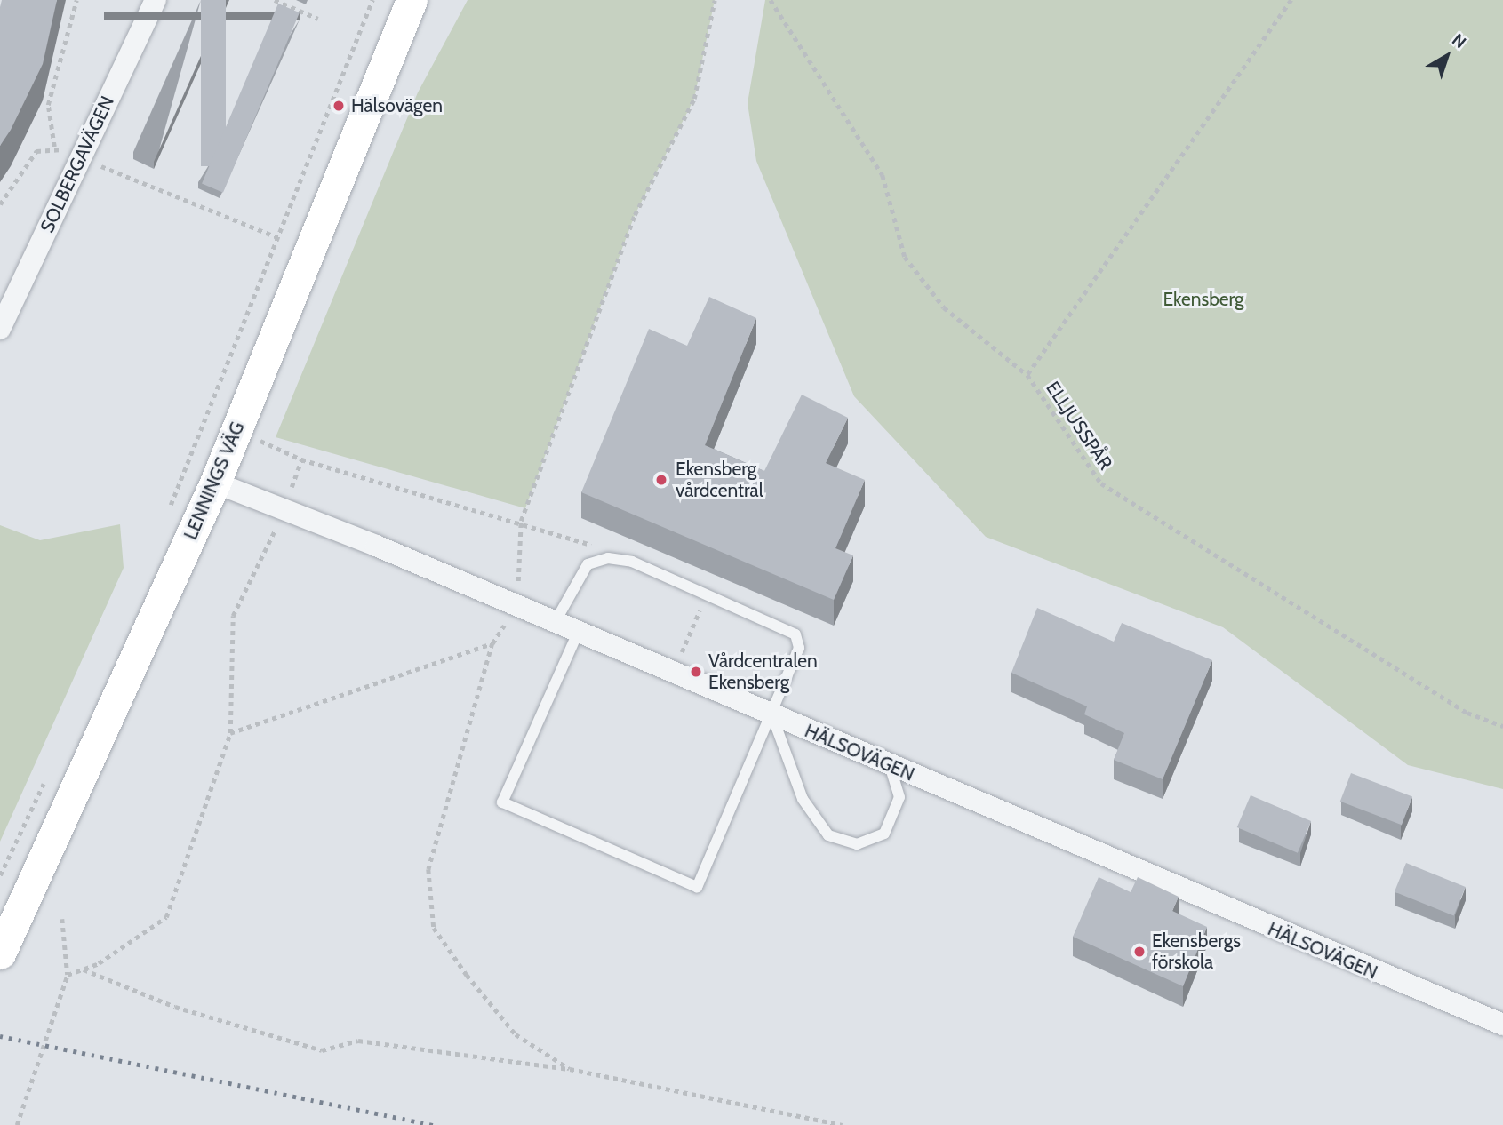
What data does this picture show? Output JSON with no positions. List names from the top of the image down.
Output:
{
  "streets": {
    "main road": ["LENNINGS VÄG"],
    "street": ["SOLBERGAVÄGEN", "HÄLSOVÄGEN"],
    "path": ["ELLJUSSPÅR"]
  },
  "crossings": [
    ["LENNINGS VÄG", "HÄLSOVÄGEN"]
  ],
  "parks": ["Ekensberg"],
  "places": [
    "Hälsovägen",
    "Ekensberg vårdcentral",
    "Vårdcentralen Ekensberg",
    "Ekensbergs förskola"
  ],
  "north": "top right"
}
